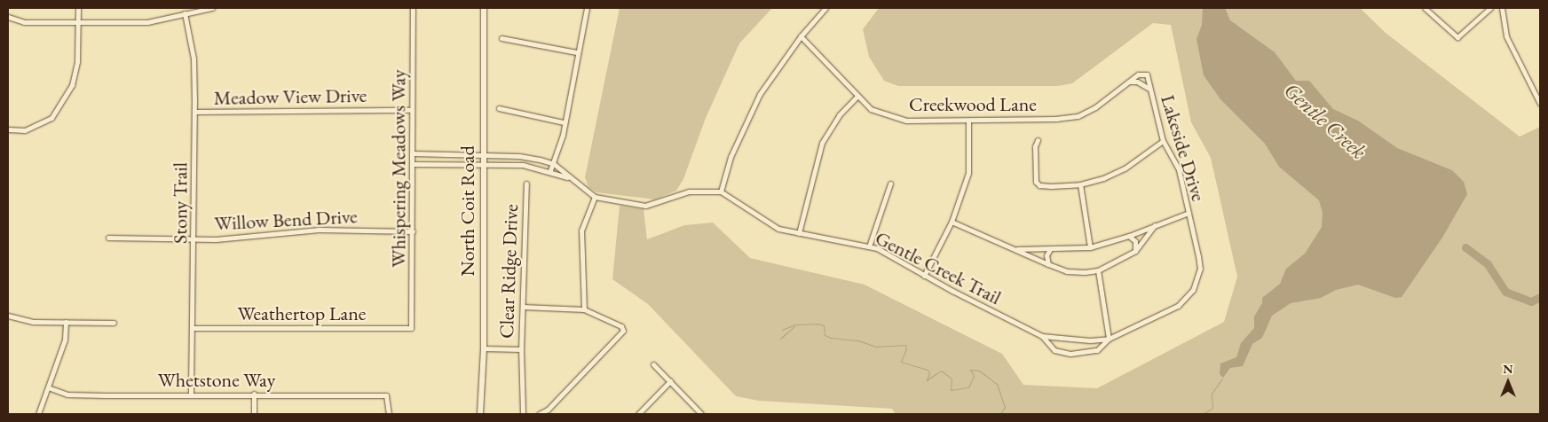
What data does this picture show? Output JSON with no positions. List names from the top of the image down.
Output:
{
  "streets": {
    "street": [
      "Meadow View Drive",
      "Creekwood Lane",
      "Lakeside Drive",
      "Whispering Meadows Way",
      "Stony Trail",
      "North Coit Road",
      "Willow Bend Drive",
      "Gentle Creek Trail",
      "Clear Ridge Drive",
      "Weathertop Lane",
      "Whetstone Way"
    ]
  },
  "crossings": [
    ["Meadow View Drive", "Whispering Meadows Way"],
    ["Meadow View Drive", "Stony Trail"],
    ["Creekwood Lane", "Lakeside Drive"],
    ["Lakeside Drive", "Gentle Creek Trail"],
    ["Whispering Meadows Way", "Willow Bend Drive"],
    ["Whispering Meadows Way", "Weathertop Lane"],
    ["Stony Trail", "Willow Bend Drive"],
    ["Stony Trail", "Weathertop Lane"],
    ["Stony Trail", "Whetstone Way"],
    ["North Coit Road", "Clear Ridge Drive"]
  ],
  "water": ["Gentle Creek"],
  "north": "top"
}
